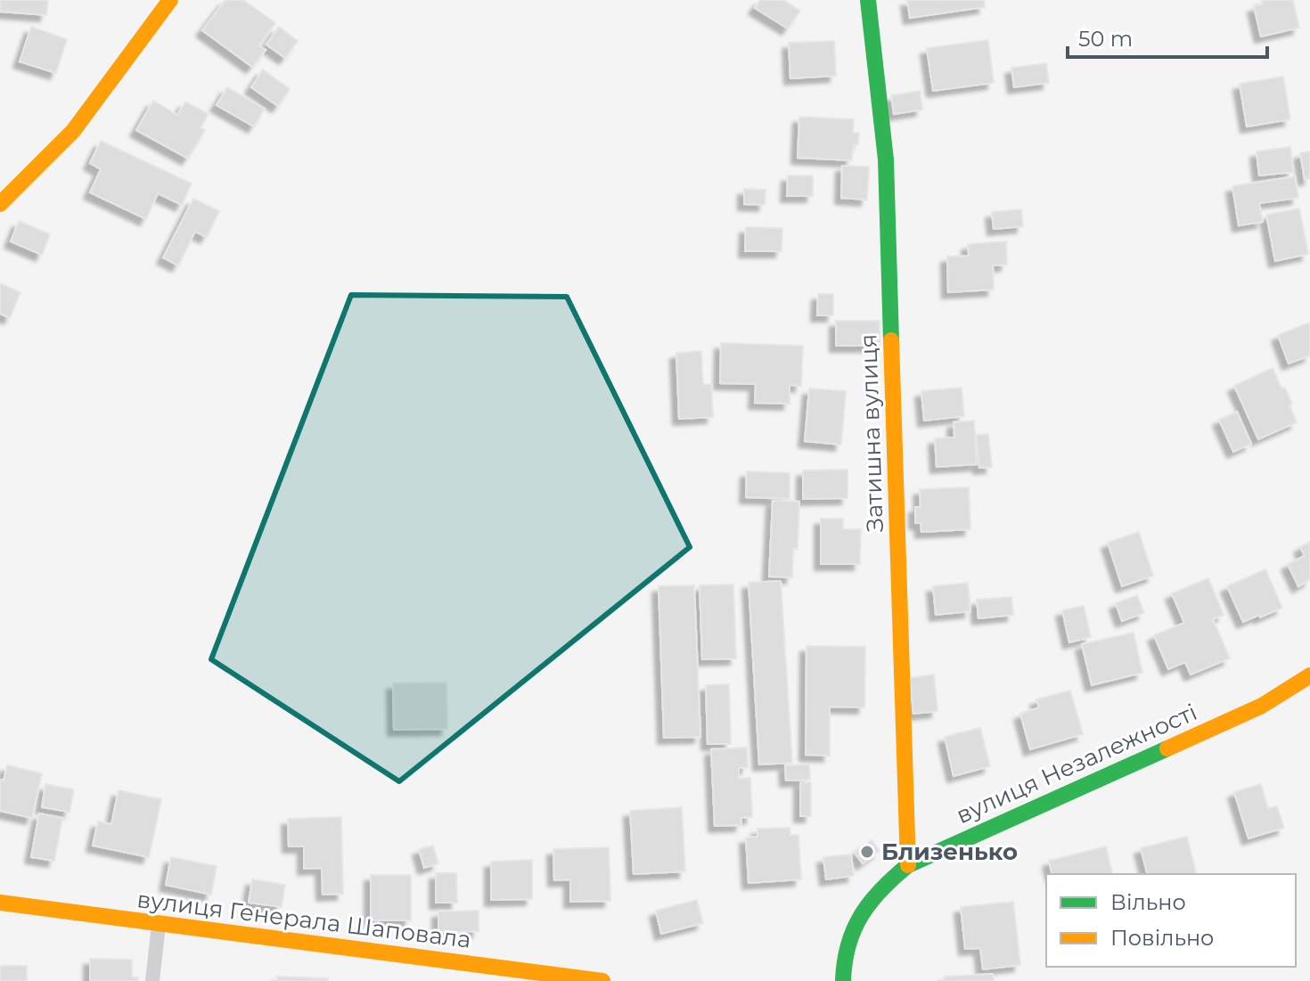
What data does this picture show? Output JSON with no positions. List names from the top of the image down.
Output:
{
  "streets": {
    "street": ["Затишна вулиця", "вулиця Незалежності", "вулиця Генерала Шаповала"]
  },
  "crossings": [
    ["Затишна вулиця", "вулиця Незалежності"]
  ],
  "places": ["Близенько"],
  "legend": ["Вільно", "Повільно"],
  "scale_bar": "50 m"
}
